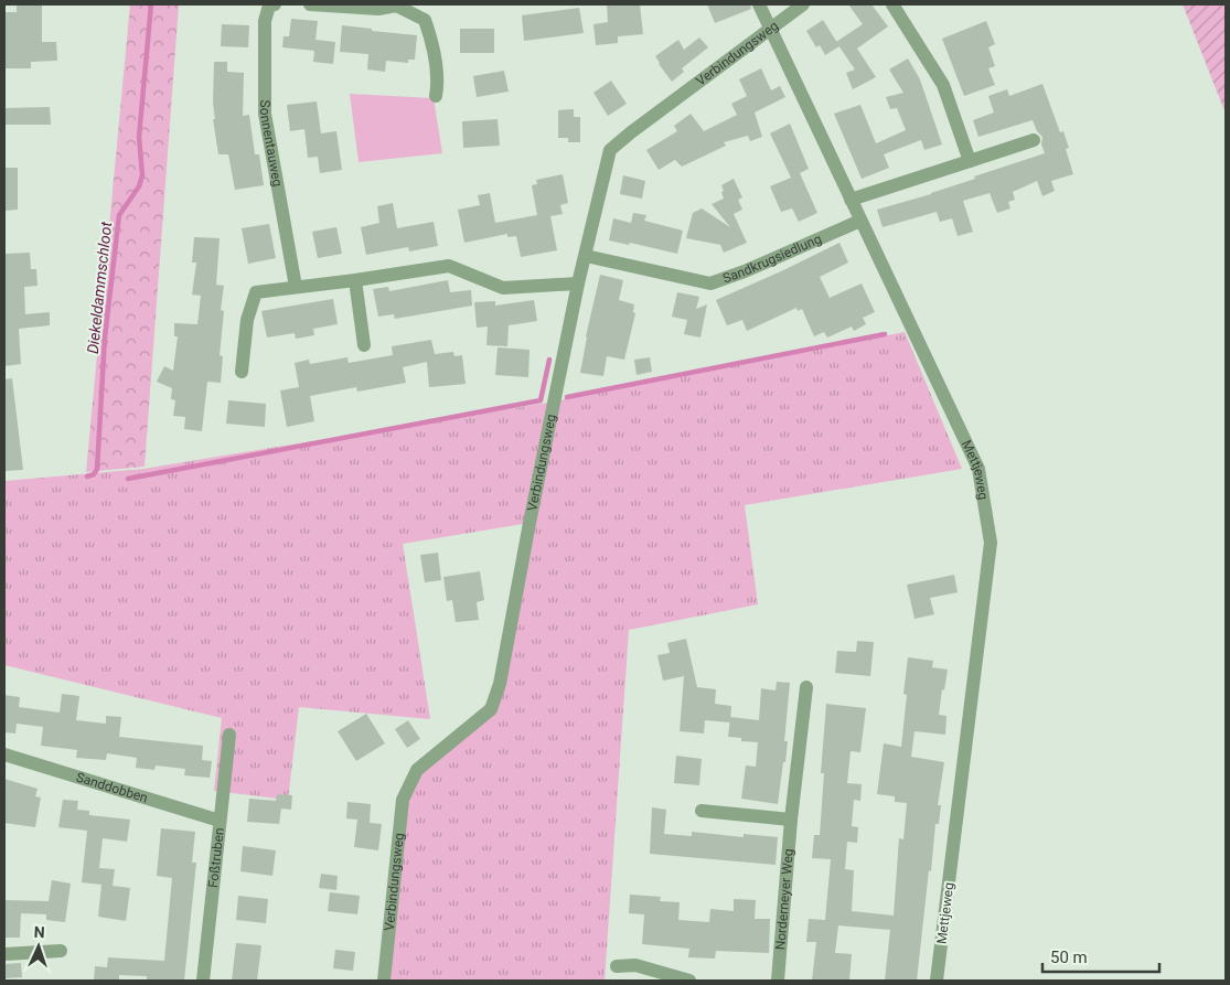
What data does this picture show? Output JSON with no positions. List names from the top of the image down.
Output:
{
  "streets": {
    "street": [
      "Verbindungsweg",
      "Sonnentauweg",
      "Sandkrugsiedlung",
      "Mettjeweg",
      "Sanddobben",
      "Foßtruben",
      "Norderneyer Weg"
    ]
  },
  "crossings": [
    ["Verbindungsweg", "Sandkrugsiedlung"],
    ["Verbindungsweg", "Mettjeweg"],
    ["Sandkrugsiedlung", "Mettjeweg"],
    ["Sanddobben", "Foßtruben"]
  ],
  "water": ["Diekeldammschloot"],
  "scale_bar": "50 m",
  "north": "top"
}
